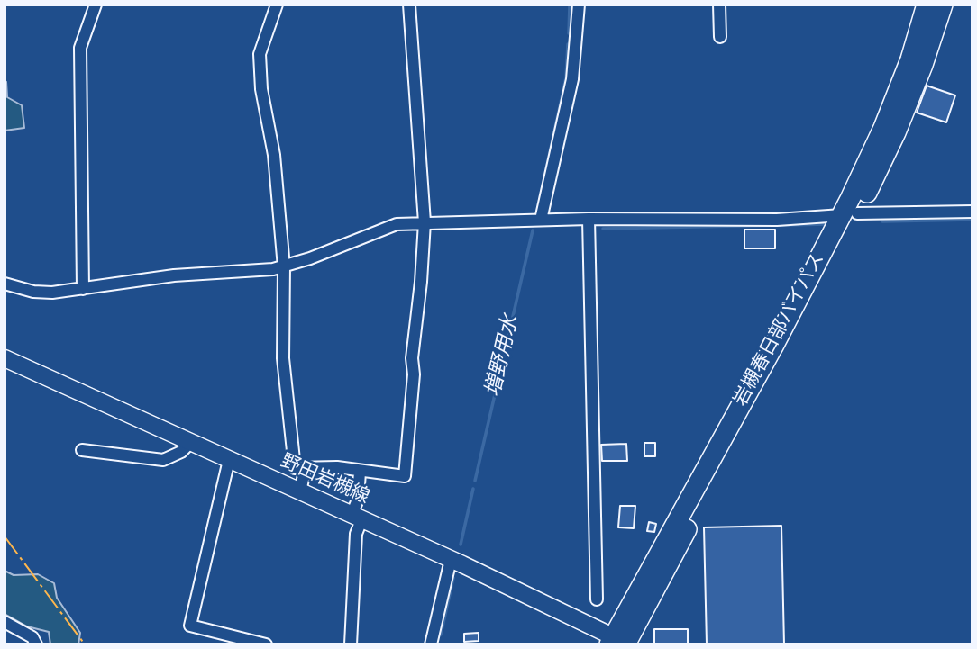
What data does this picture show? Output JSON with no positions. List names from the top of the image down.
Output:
{
  "streets": {
    "highway": ["岩槻春日部バイパス"],
    "main road": ["野田岩槻線"]
  },
  "crossings": [
    ["岩槻春日部バイパス", "野田岩槻線"]
  ],
  "water": ["増野用水"]
}
